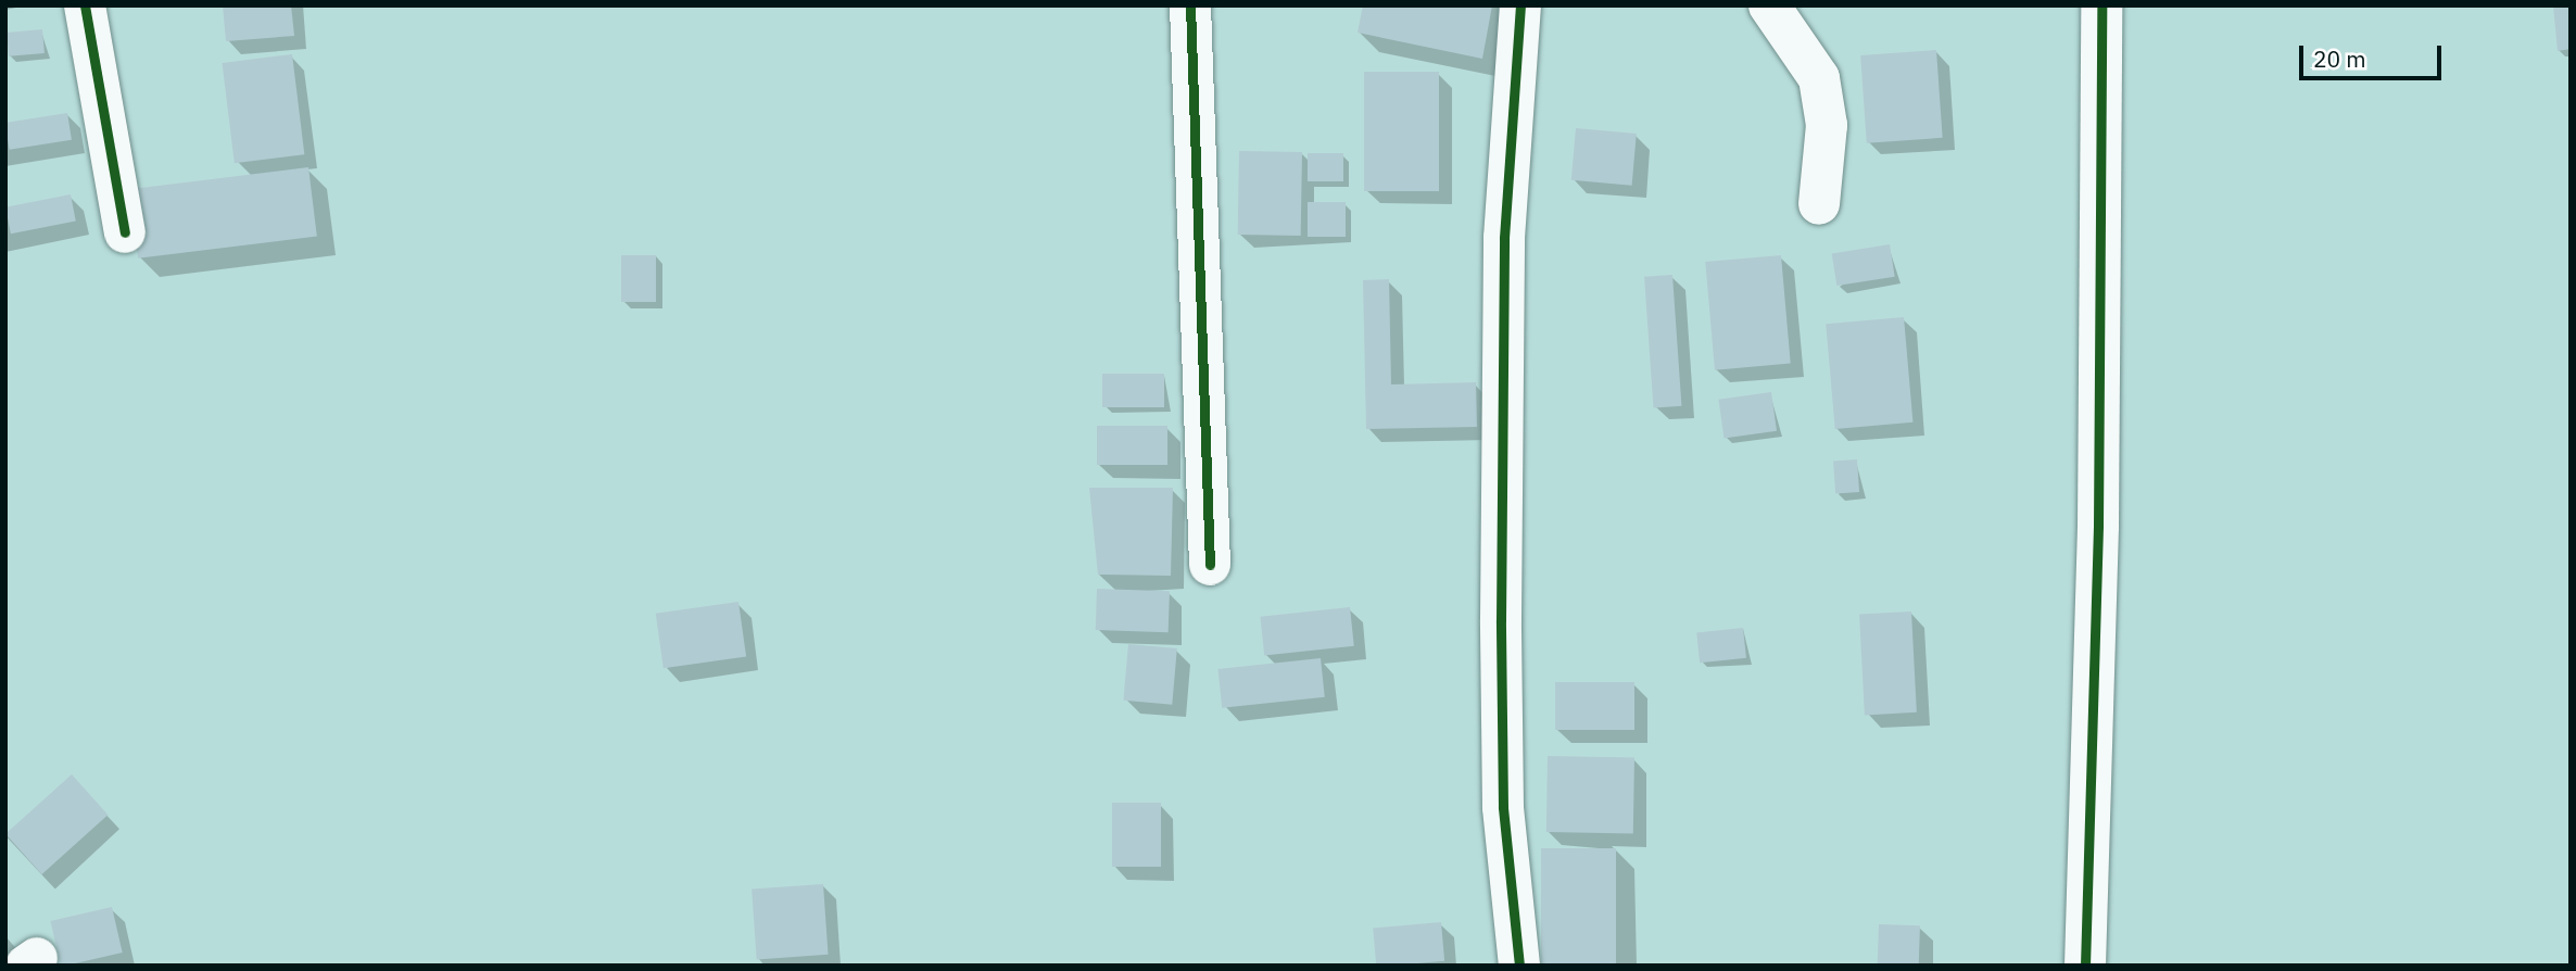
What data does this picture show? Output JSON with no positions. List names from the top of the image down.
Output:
{
  "scale_bar": "20 m"
}
